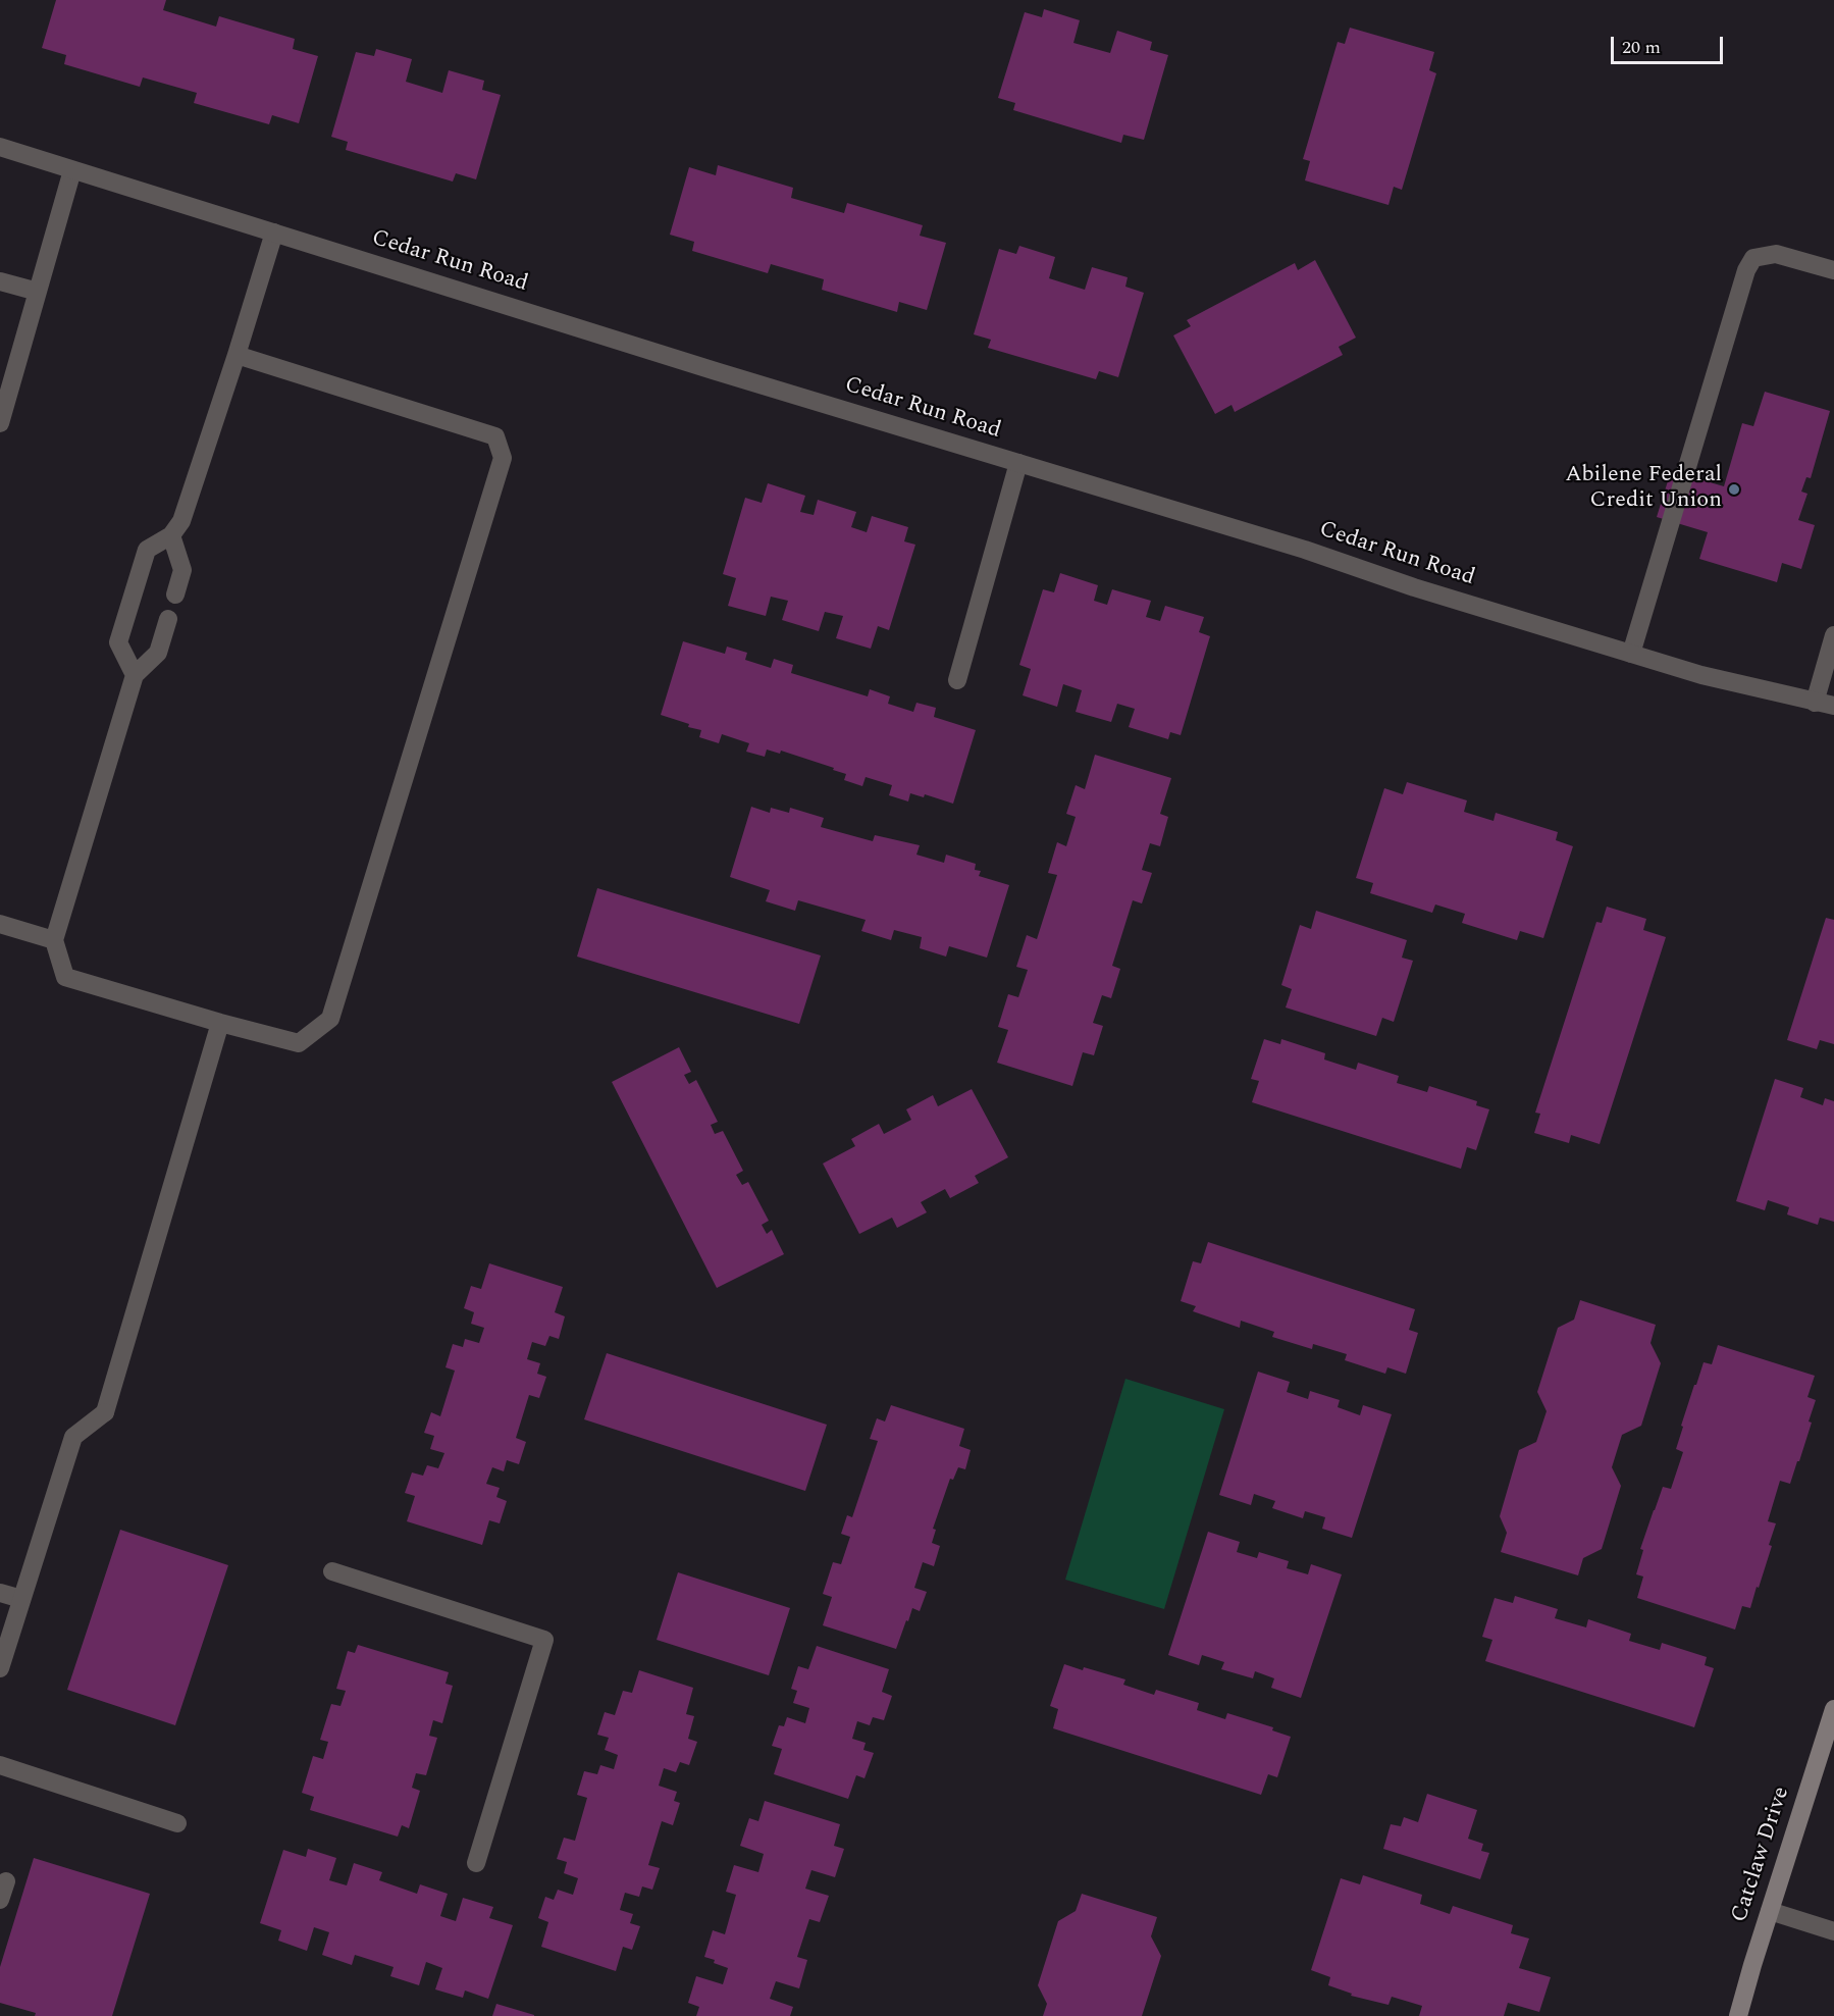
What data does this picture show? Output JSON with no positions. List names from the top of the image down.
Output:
{
  "streets": {
    "street": ["Cedar Run Road", "Catclaw Drive"]
  },
  "places": ["Abilene Federal Credit Union"],
  "scale_bar": "20 m"
}
